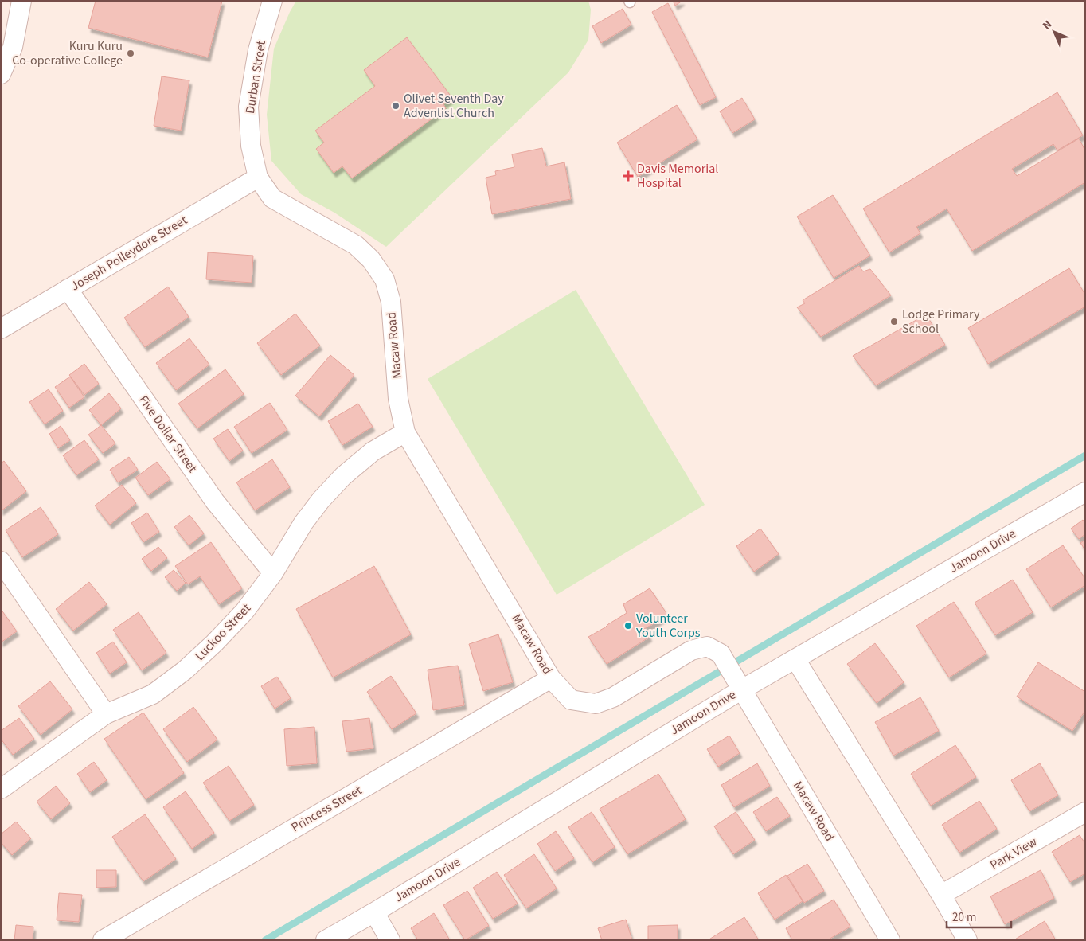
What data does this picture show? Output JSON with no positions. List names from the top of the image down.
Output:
{
  "streets": {
    "street": [
      "Durban Street",
      "Joseph Polleydore Street",
      "Macaw Road",
      "Five Dollar Street",
      "Jamoon Drive",
      "Luckoo Street",
      "Princess Street",
      "Park View"
    ]
  },
  "crossings": [
    ["Durban Street", "Joseph Polleydore Street"],
    ["Durban Street", "Macaw Road"],
    ["Joseph Polleydore Street", "Macaw Road"],
    ["Joseph Polleydore Street", "Five Dollar Street"],
    ["Macaw Road", "Jamoon Drive"],
    ["Macaw Road", "Luckoo Street"],
    ["Macaw Road", "Princess Street"],
    ["Five Dollar Street", "Luckoo Street"]
  ],
  "places": {
    "other": [
      "Kuru Kuru Co-operative College",
      "Olivet Seventh Day Adventist Church",
      "Lodge Primary School",
      "Volunteer Youth Corps"
    ],
    "health": ["Davis Memorial Hospital"]
  },
  "scale_bar": "20 m",
  "north": "top left"
}
